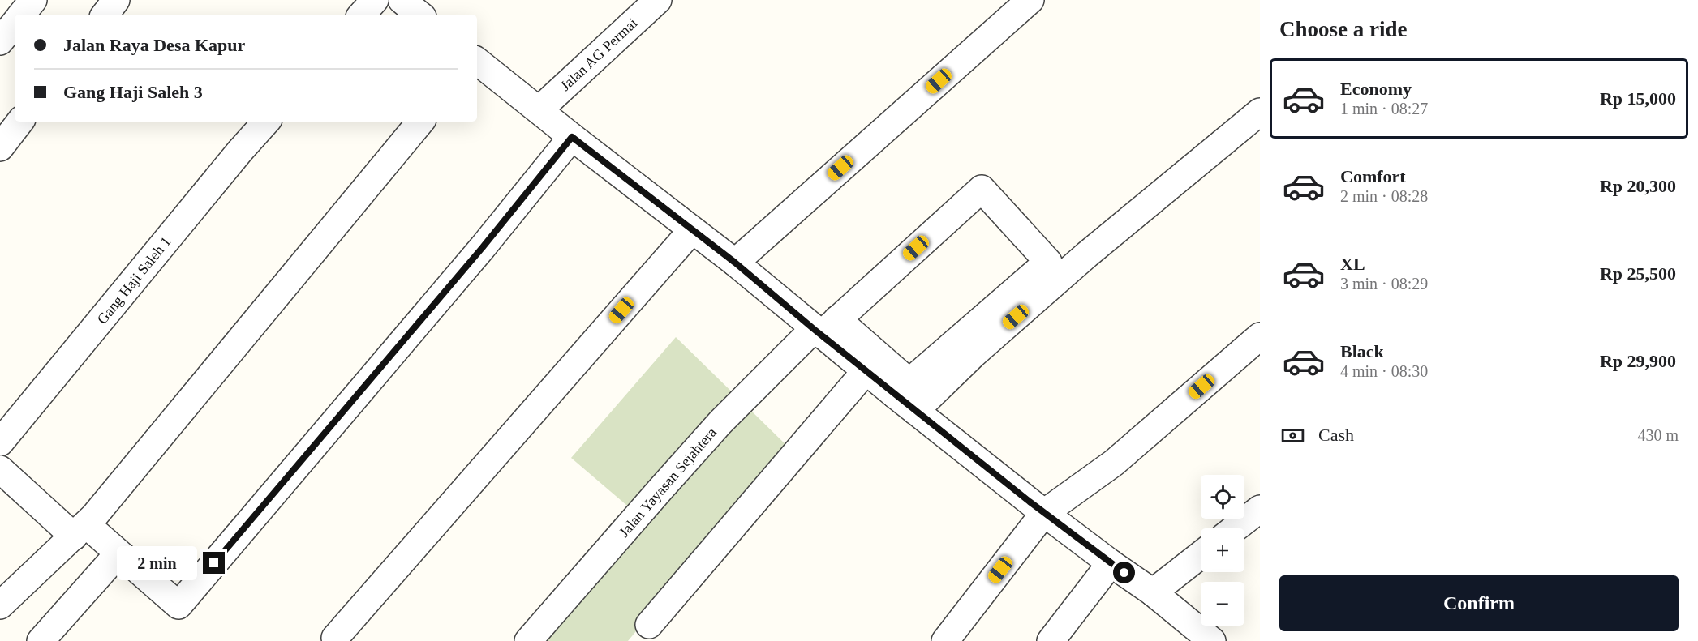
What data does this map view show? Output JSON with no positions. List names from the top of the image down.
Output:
{
  "streets": {
    "street": ["Jalan AG Permai", "Gang Haji Saleh 1", "Jalan Yayasan Sejahtera"]
  },
  "page": {
    "heading": "Choose a ride",
    "banner": ["Jalan Raya Desa Kapur", "Gang Haji Saleh 3"],
    "list": [
      {
        "name": "Economy",
        "note": "1 min · 08:27",
        "value": "Rp 15,000"
      },
      {
        "name": "Comfort",
        "note": "2 min · 08:28",
        "value": "Rp 20,300"
      },
      {
        "name": "XL",
        "note": "3 min · 08:29",
        "value": "Rp 25,500"
      },
      {
        "name": "Black",
        "note": "4 min · 08:30",
        "value": "Rp 29,900"
      }
    ],
    "pay": ["Cash", "430 m"],
    "map_buttons": ["+", "−"],
    "bubble": "2 min",
    "buttons": "Confirm"
  }
}
